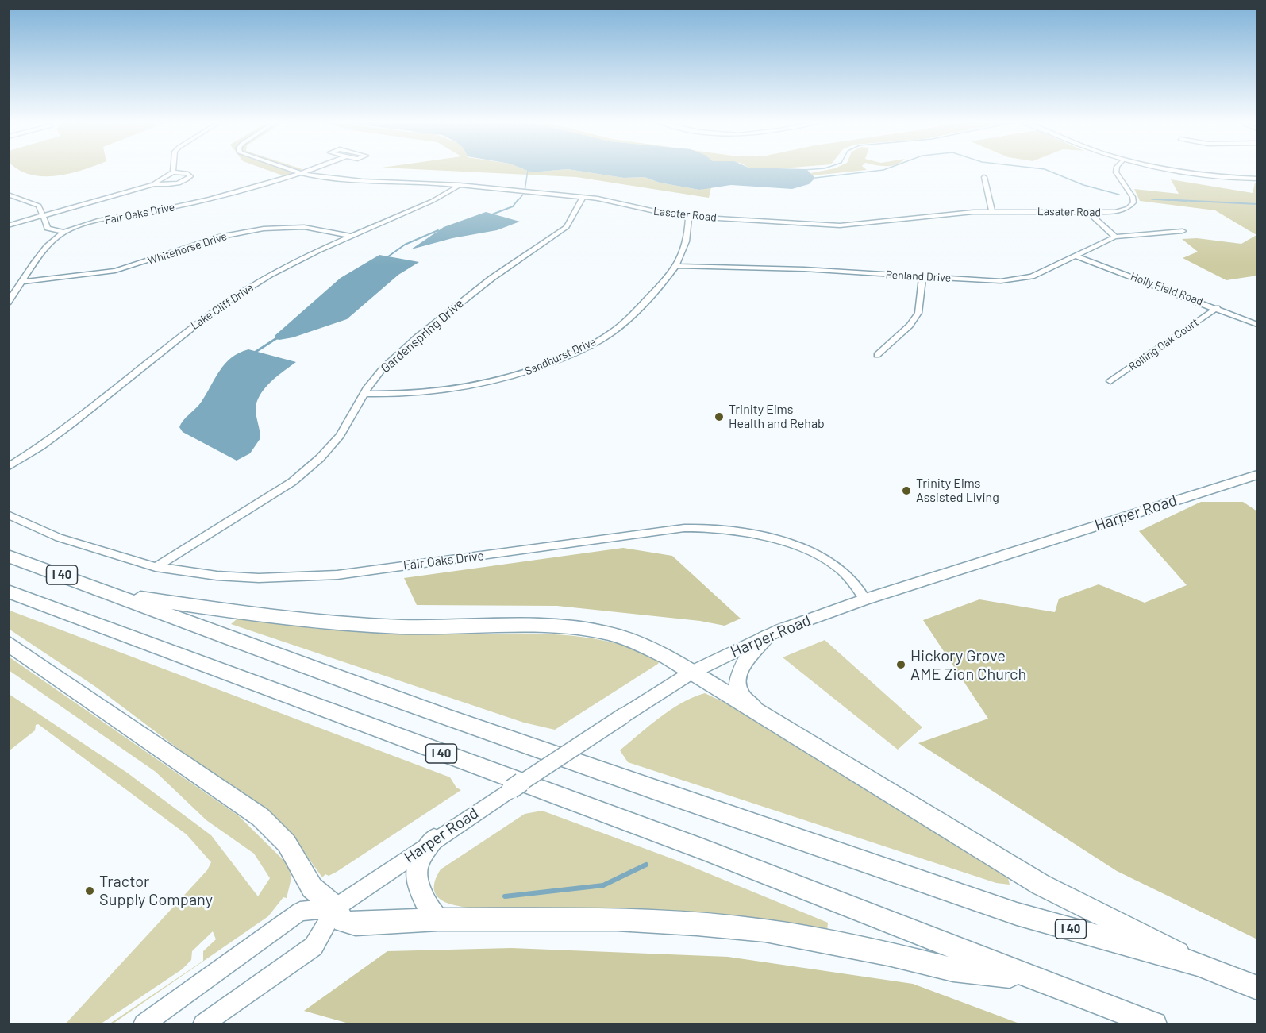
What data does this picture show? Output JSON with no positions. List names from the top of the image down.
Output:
{
  "streets": {
    "highway": ["I 40"],
    "main road": ["Harper Road"],
    "street": [
      "Lasater Road",
      "Fair Oaks Drive",
      "Whitehorse Drive",
      "Penland Drive",
      "Holly Field Road",
      "Lake Cliff Drive",
      "Gardenspring Drive",
      "Rolling Oak Court",
      "Sandhurst Drive"
    ]
  },
  "crossings": [
    ["Lasater Road", "Fair Oaks Drive"],
    ["Lasater Road", "Lake Cliff Drive"],
    ["Lasater Road", "Gardenspring Drive"],
    ["Lasater Road", "Sandhurst Drive"],
    ["Fair Oaks Drive", "Whitehorse Drive"],
    ["Fair Oaks Drive", "Gardenspring Drive"],
    ["Fair Oaks Drive", "Harper Road"],
    ["Whitehorse Drive", "Lake Cliff Drive"],
    ["Penland Drive", "Holly Field Road"],
    ["Penland Drive", "Sandhurst Drive"],
    ["Holly Field Road", "Rolling Oak Court"],
    ["Gardenspring Drive", "Sandhurst Drive"]
  ],
  "places": [
    "Trinity Elms Health and Rehab",
    "Trinity Elms Assisted Living",
    "Hickory Grove AME Zion Church",
    "Tractor Supply Company"
  ]
}
